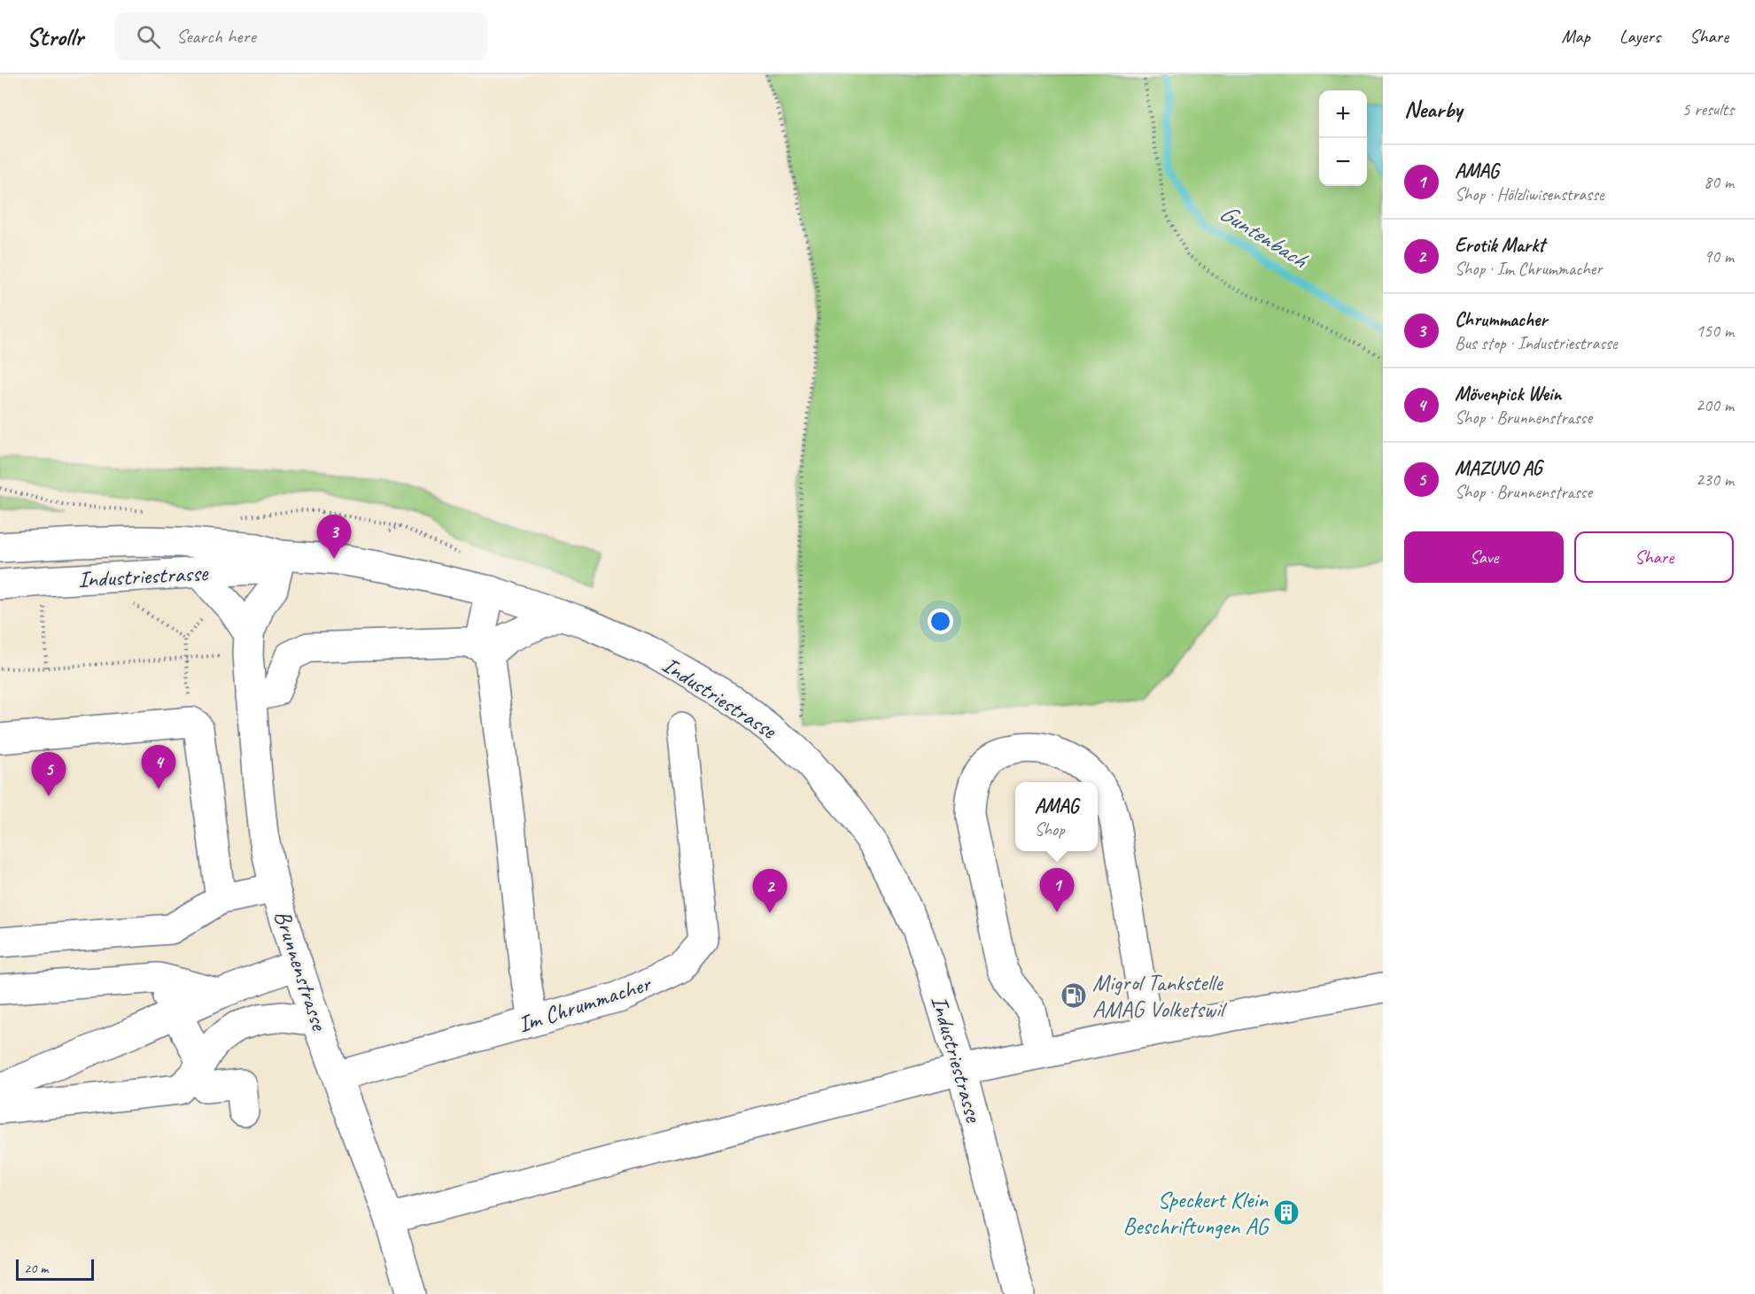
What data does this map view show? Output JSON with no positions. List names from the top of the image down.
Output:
{
  "streets": {
    "street": ["Industriestrasse", "Brunnenstrasse", "Im Chrummacher"]
  },
  "crossings": [
    ["Industriestrasse", "Brunnenstrasse"],
    ["Brunnenstrasse", "Im Chrummacher"]
  ],
  "water": ["Guntenbach"],
  "places": {
    "fuel station": ["Migrol Tankstelle AMAG Volketswil"],
    "building": ["Speckert Klein Beschriftungen AG"]
  },
  "scale_bar": "20 m",
  "page": {
    "header": "Strollr",
    "search": "Search here",
    "nav": ["Map", "Layers", "Share"],
    "heading": ["Nearby", "5 results"],
    "map_buttons": ["+", "−"],
    "list": [
      {
        "mark": "1",
        "name": "AMAG",
        "note": "Shop · Hölzliwisenstrasse",
        "value": "80 m"
      },
      {
        "mark": "2",
        "name": "Erotik Markt",
        "note": "Shop · Im Chrummacher",
        "value": "90 m"
      },
      {
        "mark": "3",
        "name": "Chrummacher",
        "note": "Bus stop · Industriestrasse",
        "value": "150 m"
      },
      {
        "mark": "4",
        "name": "Mövenpick Wein",
        "note": "Shop · Brunnenstrasse",
        "value": "200 m"
      },
      {
        "mark": "5",
        "name": "MAZUVO AG",
        "note": "Shop · Brunnenstrasse",
        "value": "230 m"
      }
    ],
    "pins": [
      "3",
      "4",
      "5",
      "1",
      "2"
    ],
    "buttons": ["Save", "Share"],
    "popup": ["AMAG", "Shop"],
    "scale": "20 m"
  }
}
